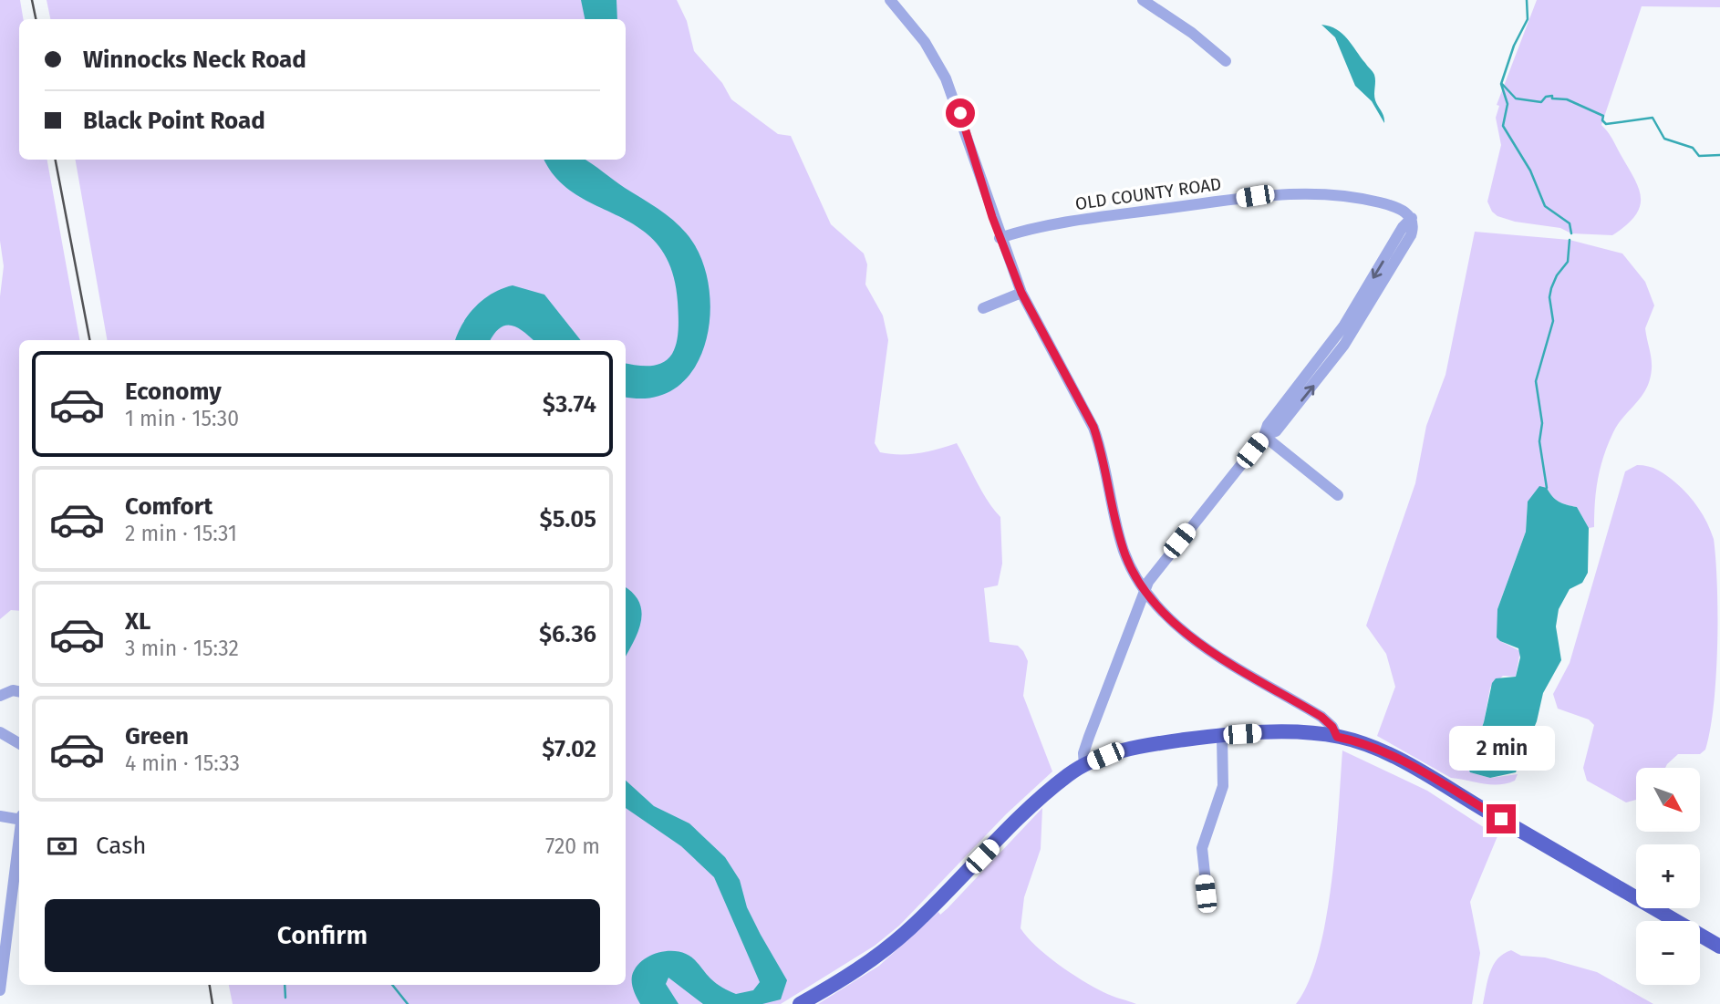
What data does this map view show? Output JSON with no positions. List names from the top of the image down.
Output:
{
  "streets": {
    "street": ["OLD COUNTY ROAD"]
  },
  "north": "bottom right",
  "page": {
    "banner": ["Winnocks Neck Road", "Black Point Road"],
    "list": [
      {
        "name": "Economy",
        "note": "1 min · 15:30",
        "value": "$3.74"
      },
      {
        "name": "Comfort",
        "note": "2 min · 15:31",
        "value": "$5.05"
      },
      {
        "name": "XL",
        "note": "3 min · 15:32",
        "value": "$6.36"
      },
      {
        "name": "Green",
        "note": "4 min · 15:33",
        "value": "$7.02"
      }
    ],
    "bubble": "2 min",
    "map_buttons": ["+", "−"],
    "pay": ["Cash", "720 m"],
    "buttons": "Confirm"
  }
}
